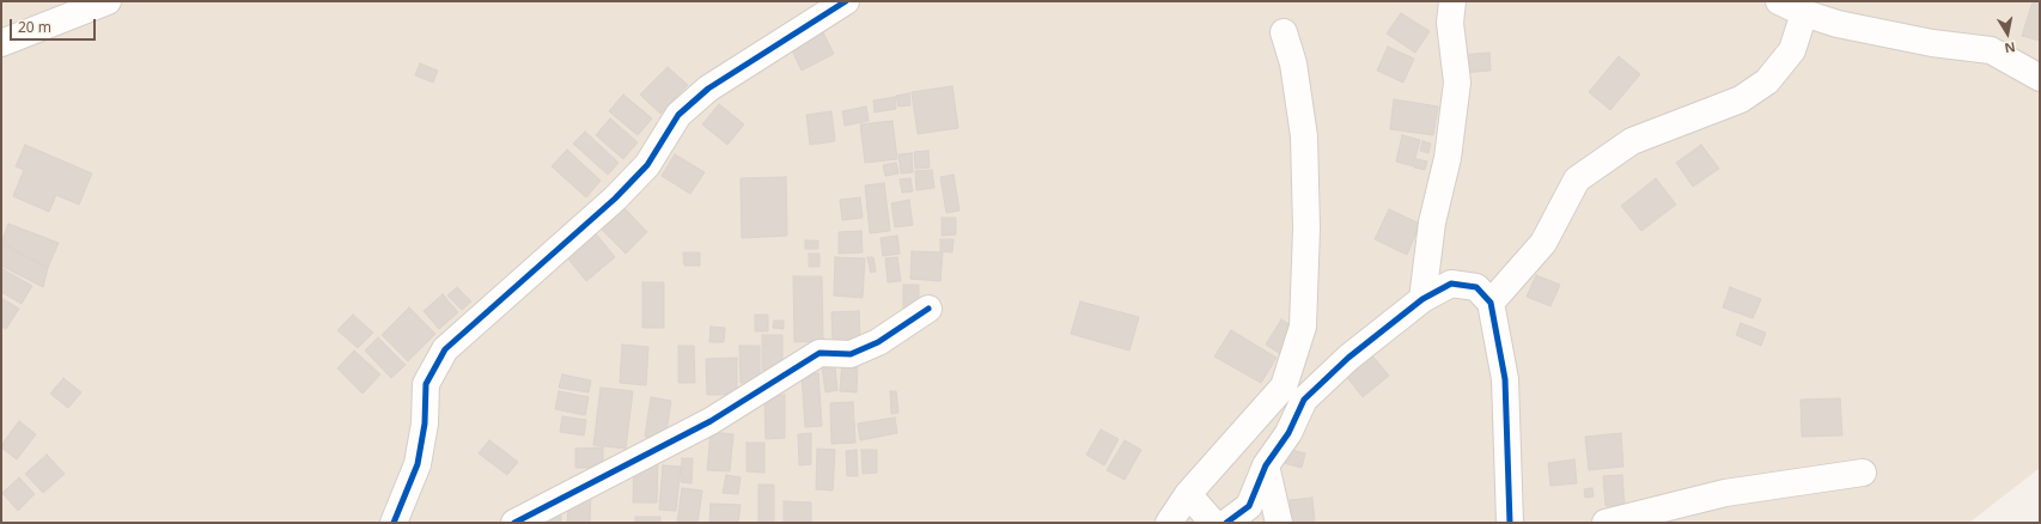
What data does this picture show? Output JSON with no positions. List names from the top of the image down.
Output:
{
  "scale_bar": "20 m",
  "north": "bottom"
}
